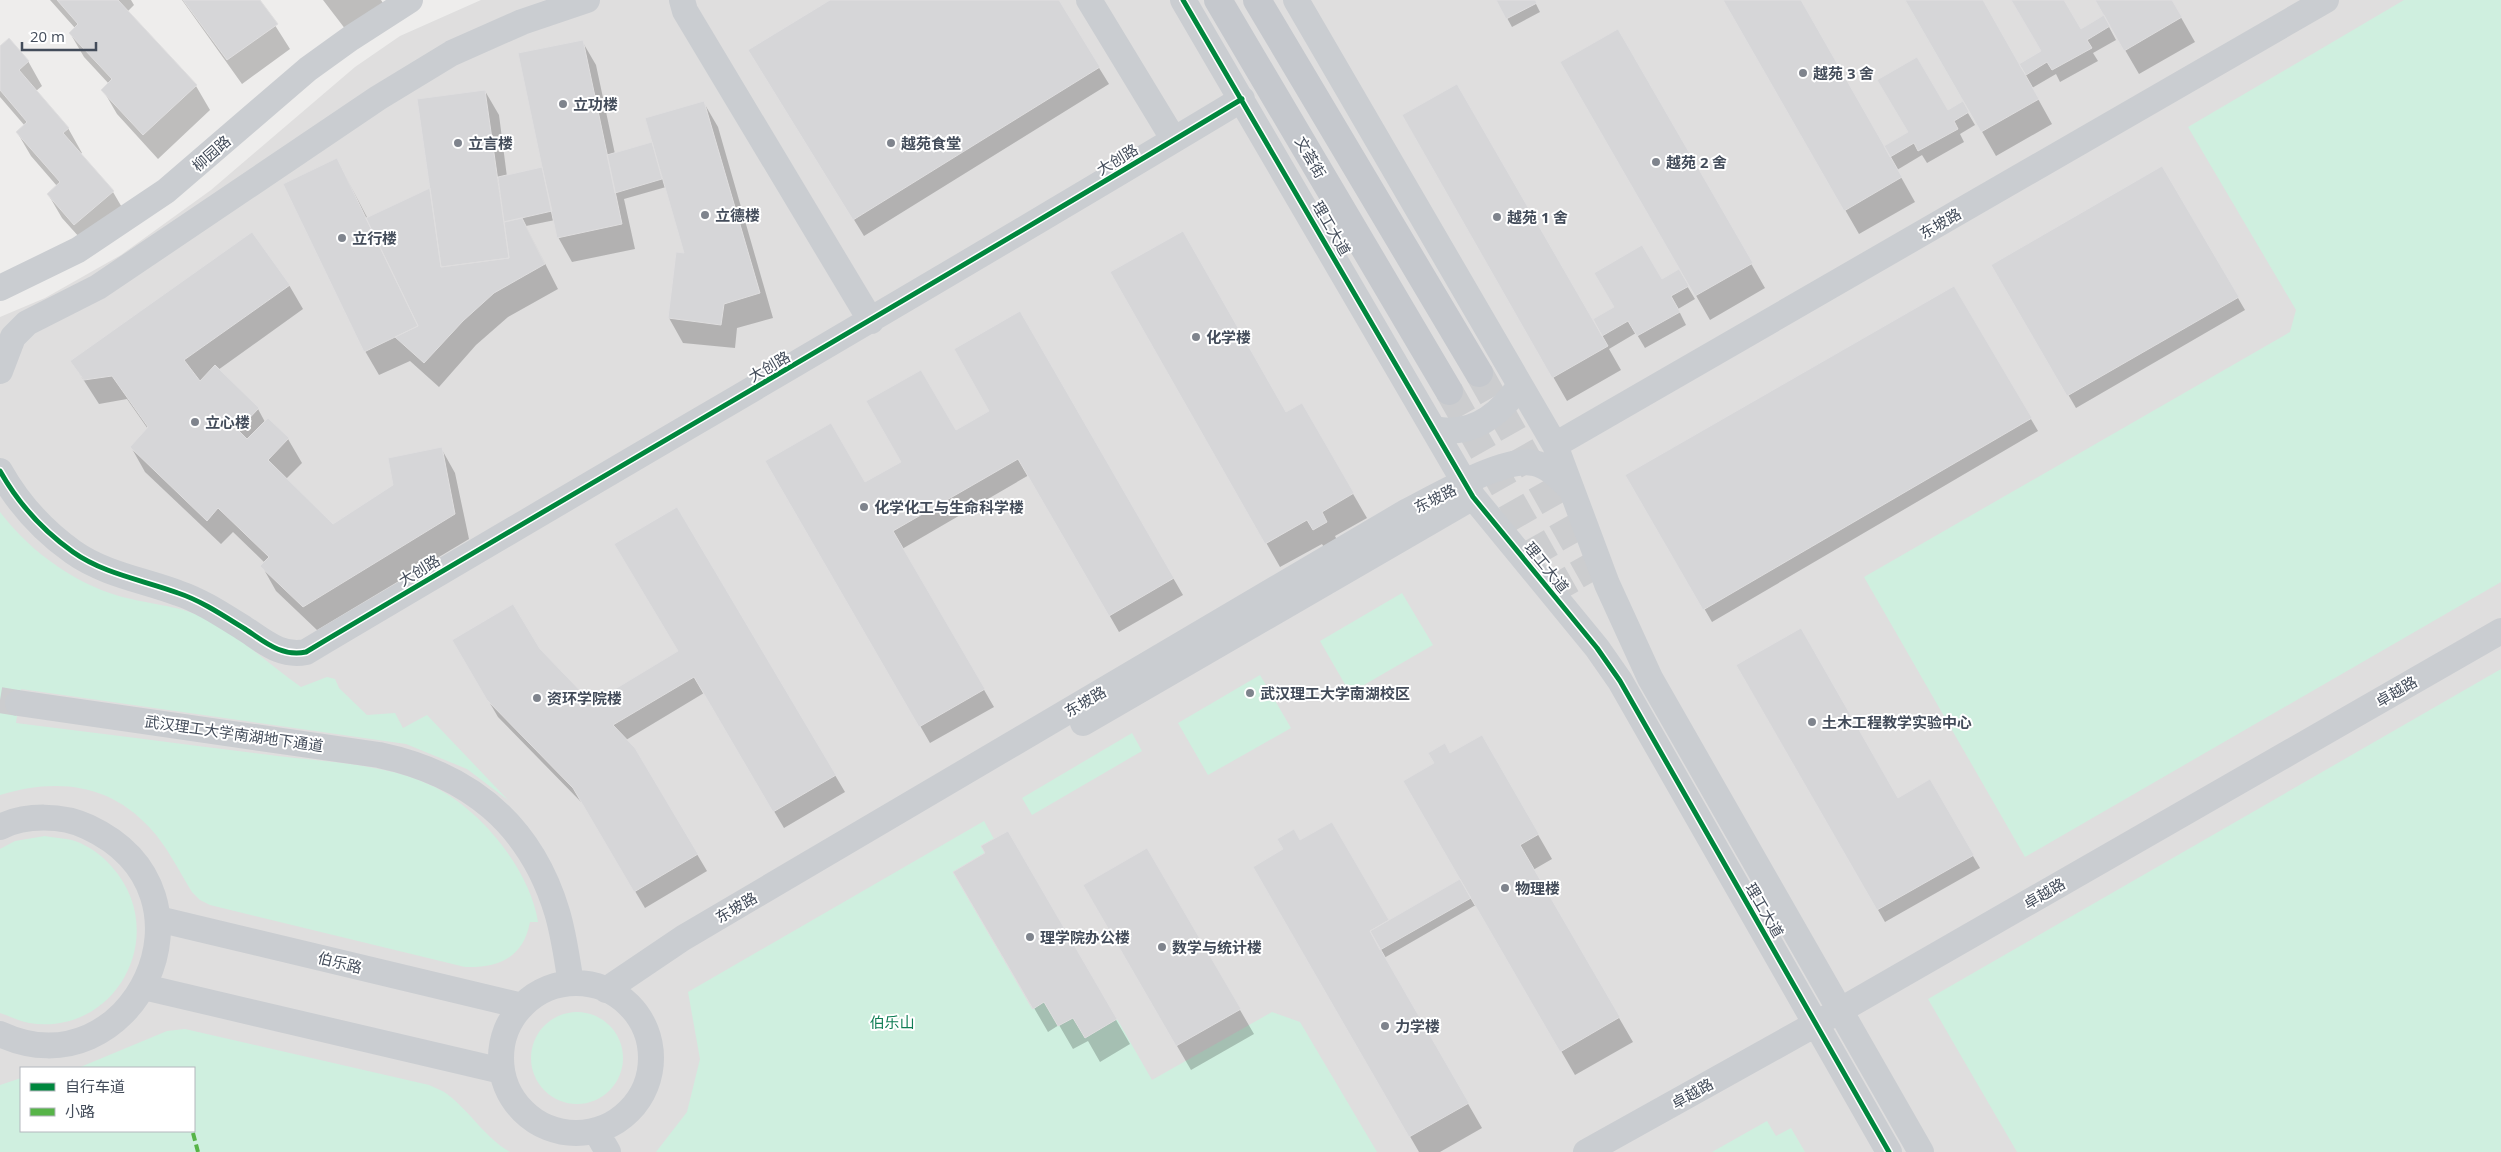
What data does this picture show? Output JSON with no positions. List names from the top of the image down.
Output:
{
  "streets": {
    "main road": ["文荟街"],
    "street": [
      "柳园路",
      "大创路",
      "东坡路",
      "理工大道",
      "卓越路",
      "武汉理工大学南湖地下通道",
      "伯乐路"
    ]
  },
  "crossings": [
    ["大创路", "理工大道"],
    ["东坡路", "理工大道"],
    ["东坡路", "武汉理工大学南湖地下通道"],
    ["东坡路", "伯乐路"],
    ["理工大道", "卓越路"],
    ["武汉理工大学南湖地下通道", "伯乐路"]
  ],
  "parks": ["伯乐山"],
  "places": [
    "越苑 3 舍",
    "立功楼",
    "立言楼",
    "越苑食堂",
    "越苑 2 舍",
    "立德楼",
    "越苑 1 舍",
    "立行楼",
    "化学楼",
    "立心楼",
    "化学化工与生命科学楼",
    "武汉理工大学南湖校区",
    "资环学院楼",
    "土木工程教学实验中心",
    "物理楼",
    "理学院办公楼",
    "数学与统计楼",
    "力学楼"
  ],
  "legend": ["自行车道", "小路"],
  "scale_bar": "20 m"
}
